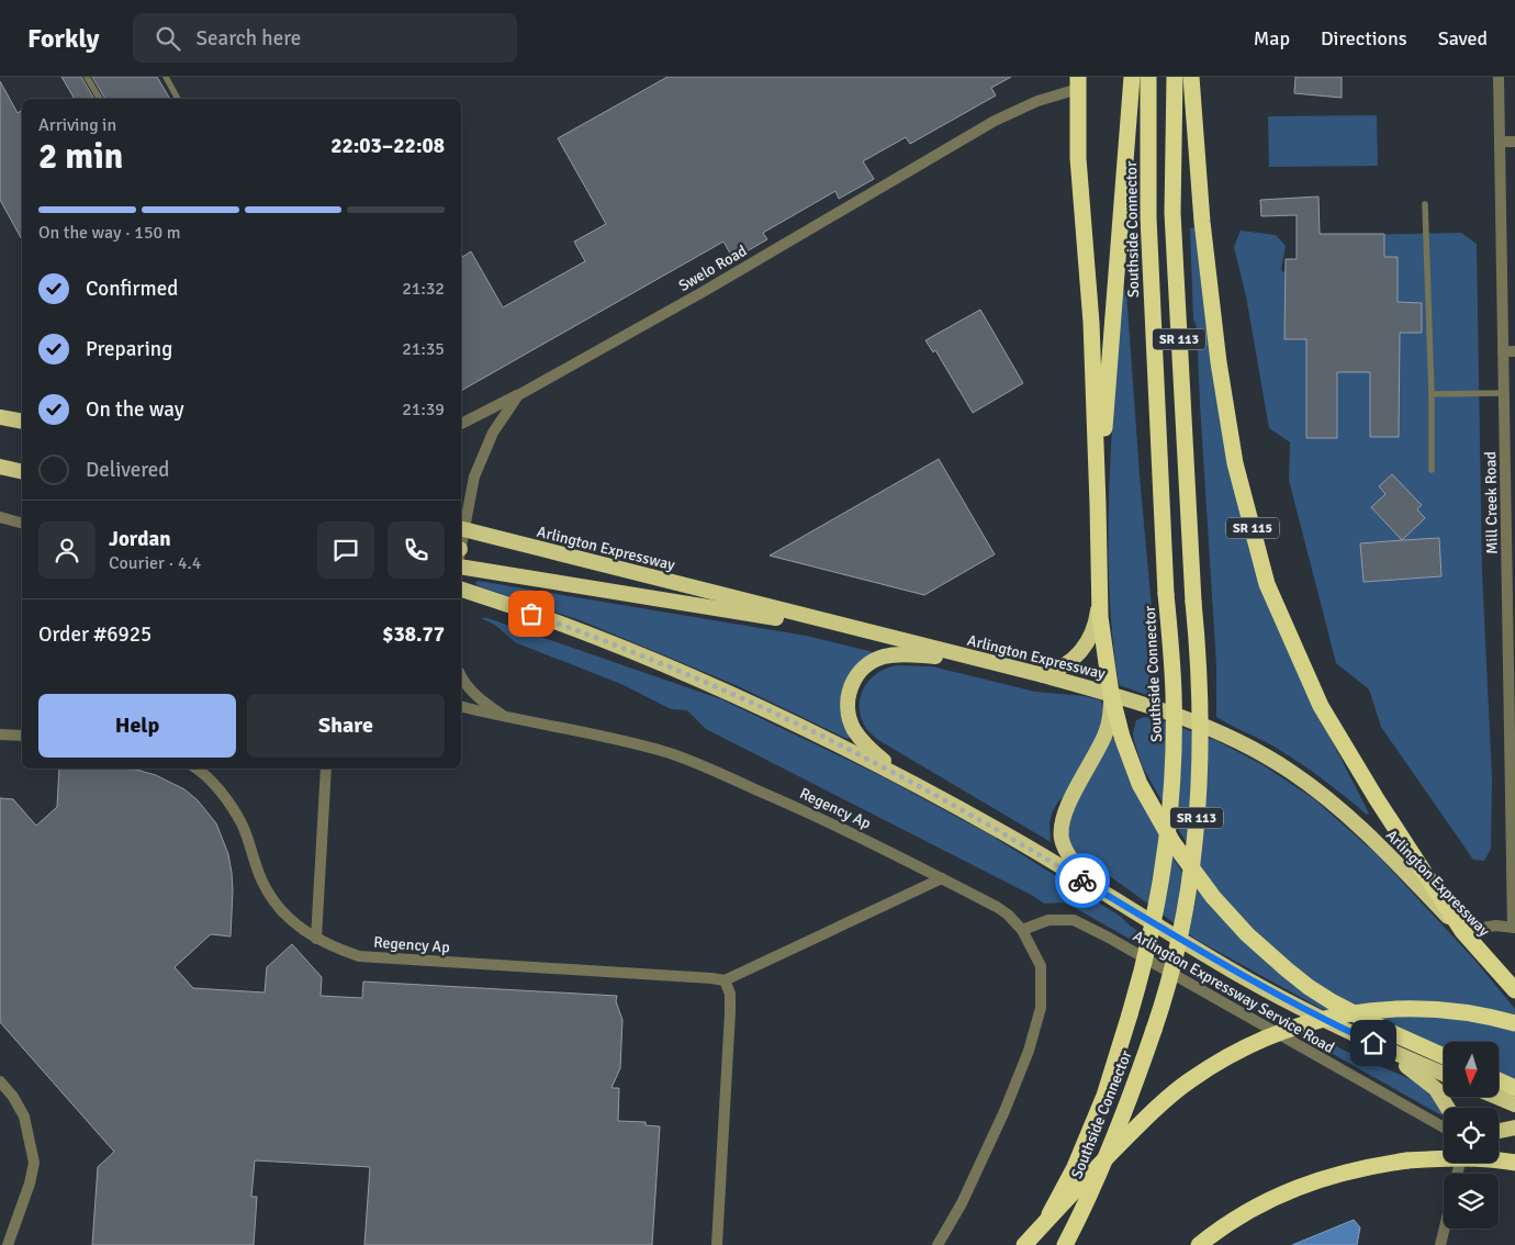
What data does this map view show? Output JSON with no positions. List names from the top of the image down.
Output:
{
  "streets": {
    "highway": [
      "Southside Connector",
      "SR 113",
      "SR 115",
      "Arlington Expressway"
    ],
    "street": [
      "Swelo Road",
      "Mill Creek Road",
      "Regency Ap",
      "Arlington Expressway Service Road"
    ]
  },
  "crossings": [
    ["Swelo Road", "Arlington Expressway"],
    ["SR 115", "Arlington Expressway"],
    ["Regency Ap", "Arlington Expressway Service Road"]
  ],
  "north": "bottom",
  "page": {
    "header": "Forkly",
    "search": "Search here",
    "nav": ["Map", "Directions", "Saved"],
    "heading": ["2 min", "Arriving in", "22:03–22:08"],
    "panel": [
      "Jordan",
      "Courier · 4.4",
      "Order #6925",
      "$38.77"
    ],
    "bar": "On the way · 150 m",
    "list": [
      ["Confirmed", "21:32"],
      ["Preparing", "21:35"],
      ["On the way", "21:39"],
      "Delivered"
    ],
    "buttons": ["Help", "Share"]
  }
}
